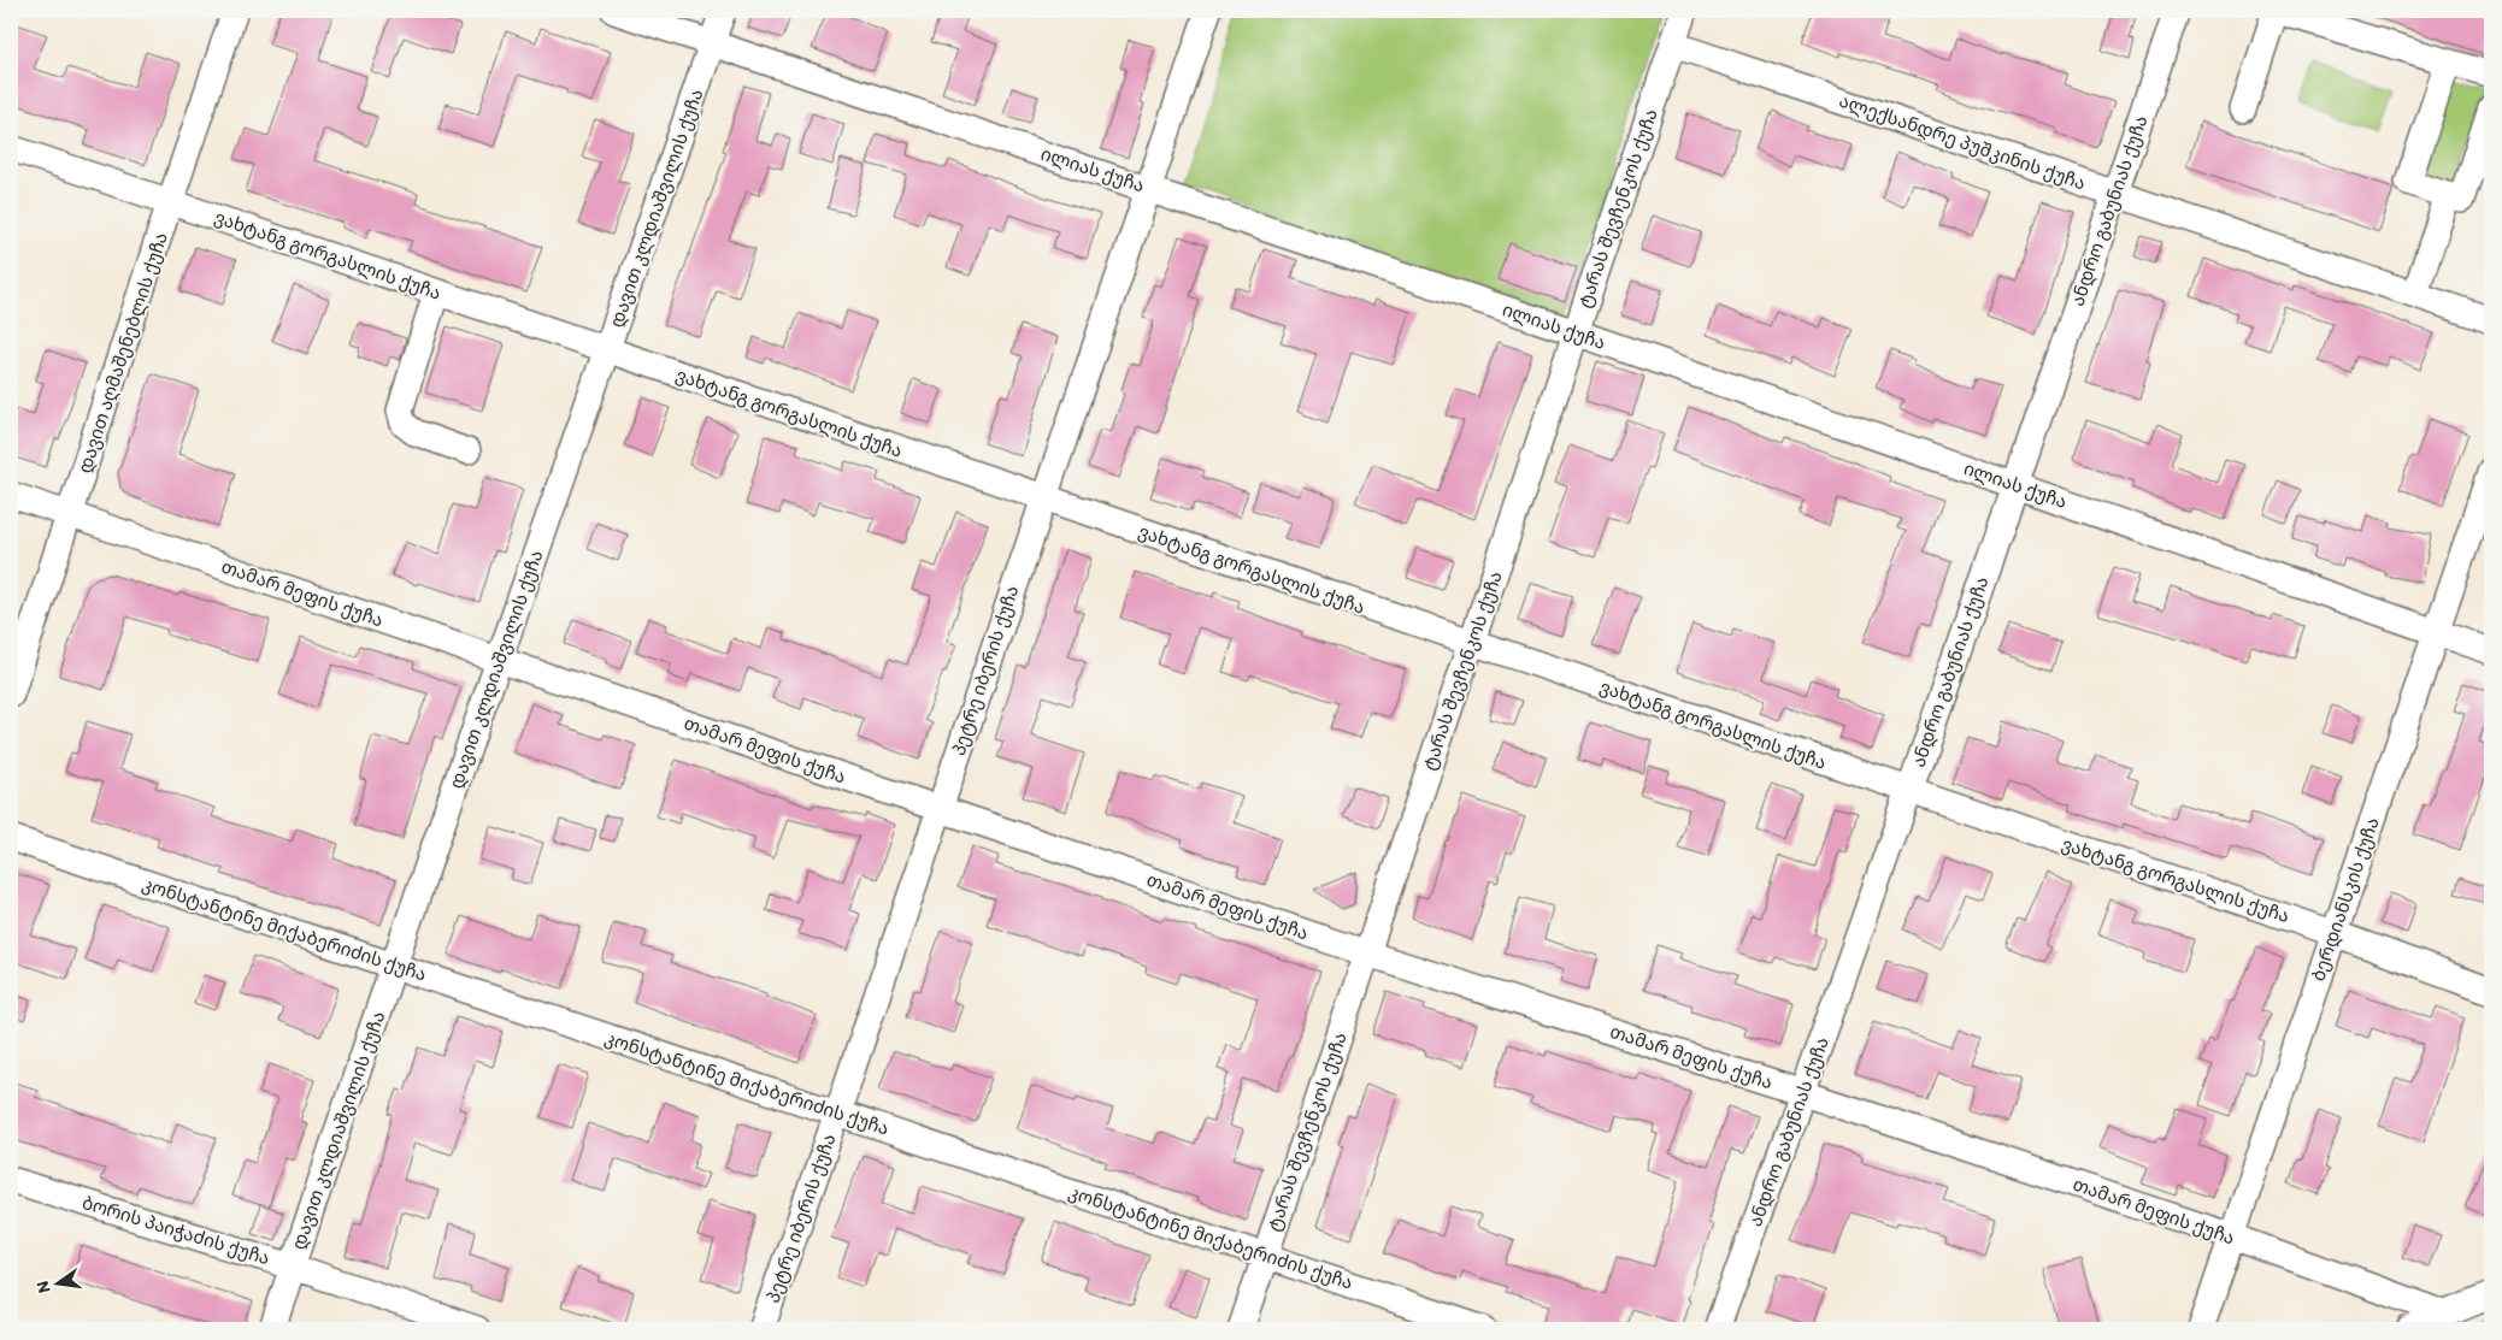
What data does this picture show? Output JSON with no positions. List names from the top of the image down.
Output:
{
  "streets": {
    "street": [
      "ალექსანდრე პუშკინის ქუჩა",
      "ილიას ქუჩა",
      "დავით კლდიაშვილის ქუჩა",
      "ტარას შევჩენკოს ქუჩა",
      "ანდრო გაბუნიას ქუჩა",
      "ვახტანგ გორგასლის ქუჩა",
      "დავით აღმაშენებლის ქუჩა",
      "თამარ მეფის ქუჩა",
      "პეტრე იბერის ქუჩა",
      "ბერდიანსკის ქუჩა",
      "კონსტანტინე მიქაბერიძის ქუჩა",
      "ბორის პაიჭაძის ქუჩა"
    ]
  },
  "crossings": [
    ["ალექსანდრე პუშკინის ქუჩა", "ტარას შევჩენკოს ქუჩა"],
    ["ალექსანდრე პუშკინის ქუჩა", "ანდრო გაბუნიას ქუჩა"],
    ["ილიას ქუჩა", "დავით კლდიაშვილის ქუჩა"],
    ["ილიას ქუჩა", "ტარას შევჩენკოს ქუჩა"],
    ["ილიას ქუჩა", "ანდრო გაბუნიას ქუჩა"],
    ["ილიას ქუჩა", "პეტრე იბერის ქუჩა"],
    ["ილიას ქუჩა", "ბერდიანსკის ქუჩა"],
    ["დავით კლდიაშვილის ქუჩა", "ვახტანგ გორგასლის ქუჩა"],
    ["დავით კლდიაშვილის ქუჩა", "თამარ მეფის ქუჩა"],
    ["დავით კლდიაშვილის ქუჩა", "კონსტანტინე მიქაბერიძის ქუჩა"],
    ["დავით კლდიაშვილის ქუჩა", "ბორის პაიჭაძის ქუჩა"],
    ["ტარას შევჩენკოს ქუჩა", "ვახტანგ გორგასლის ქუჩა"],
    ["ტარას შევჩენკოს ქუჩა", "თამარ მეფის ქუჩა"],
    ["ტარას შევჩენკოს ქუჩა", "კონსტანტინე მიქაბერიძის ქუჩა"],
    ["ანდრო გაბუნიას ქუჩა", "ვახტანგ გორგასლის ქუჩა"],
    ["ანდრო გაბუნიას ქუჩა", "თამარ მეფის ქუჩა"],
    ["ვახტანგ გორგასლის ქუჩა", "დავით აღმაშენებლის ქუჩა"],
    ["ვახტანგ გორგასლის ქუჩა", "პეტრე იბერის ქუჩა"],
    ["ვახტანგ გორგასლის ქუჩა", "ბერდიანსკის ქუჩა"],
    ["დავით აღმაშენებლის ქუჩა", "თამარ მეფის ქუჩა"],
    ["თამარ მეფის ქუჩა", "პეტრე იბერის ქუჩა"],
    ["თამარ მეფის ქუჩა", "ბერდიანსკის ქუჩა"],
    ["პეტრე იბერის ქუჩა", "კონსტანტინე მიქაბერიძის ქუჩა"]
  ],
  "north": "left"
}
